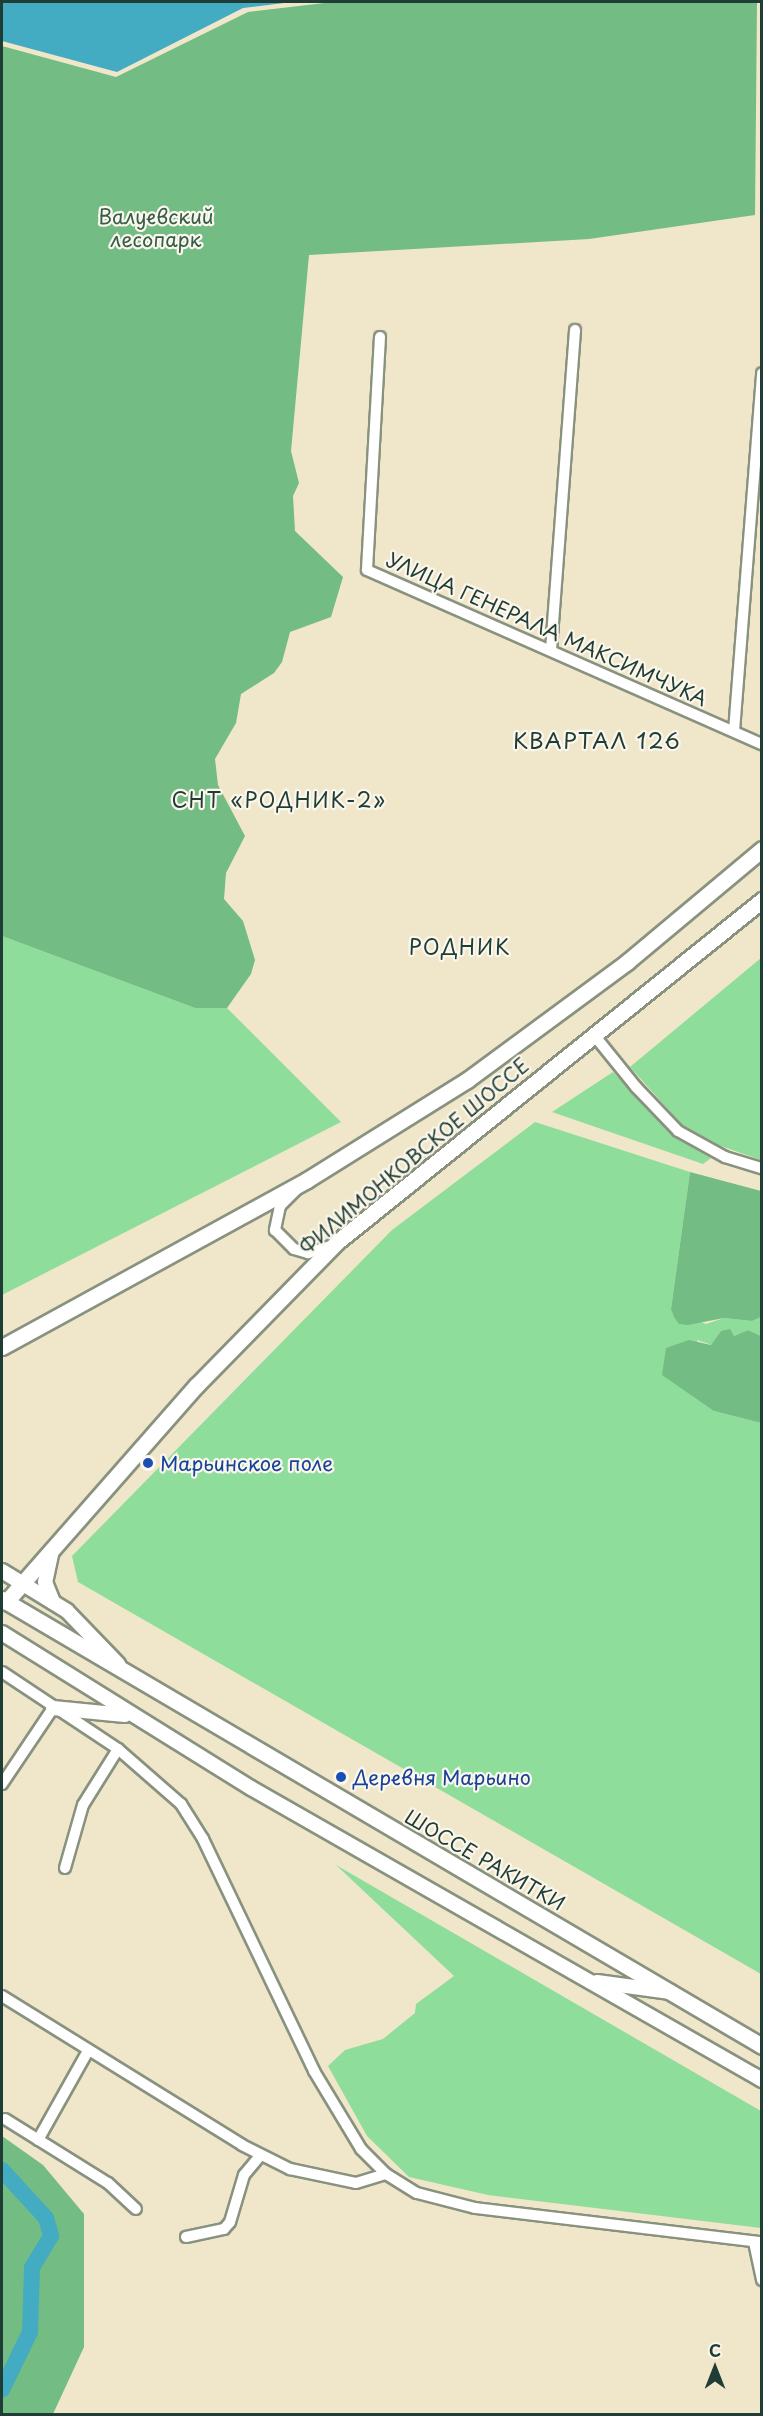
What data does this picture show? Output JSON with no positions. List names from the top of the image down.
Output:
{
  "streets": {
    "main road": ["ФИЛИМОНКОВСКОЕ ШОССЕ", "ШОССЕ РАКИТКИ"],
    "street": ["УЛИЦА ГЕНЕРАЛА МАКСИМЧУКА"]
  },
  "crossings": [
    ["ФИЛИМОНКОВСКОЕ ШОССЕ", "ШОССЕ РАКИТКИ"]
  ],
  "districts": ["КВАРТАЛ 126", "СНТ «РОДНИК-2»", "РОДНИК"],
  "parks": ["Валуевский лесопарк"],
  "places": ["Марьинское поле", "Деревня Марьино"],
  "north": "top"
}
